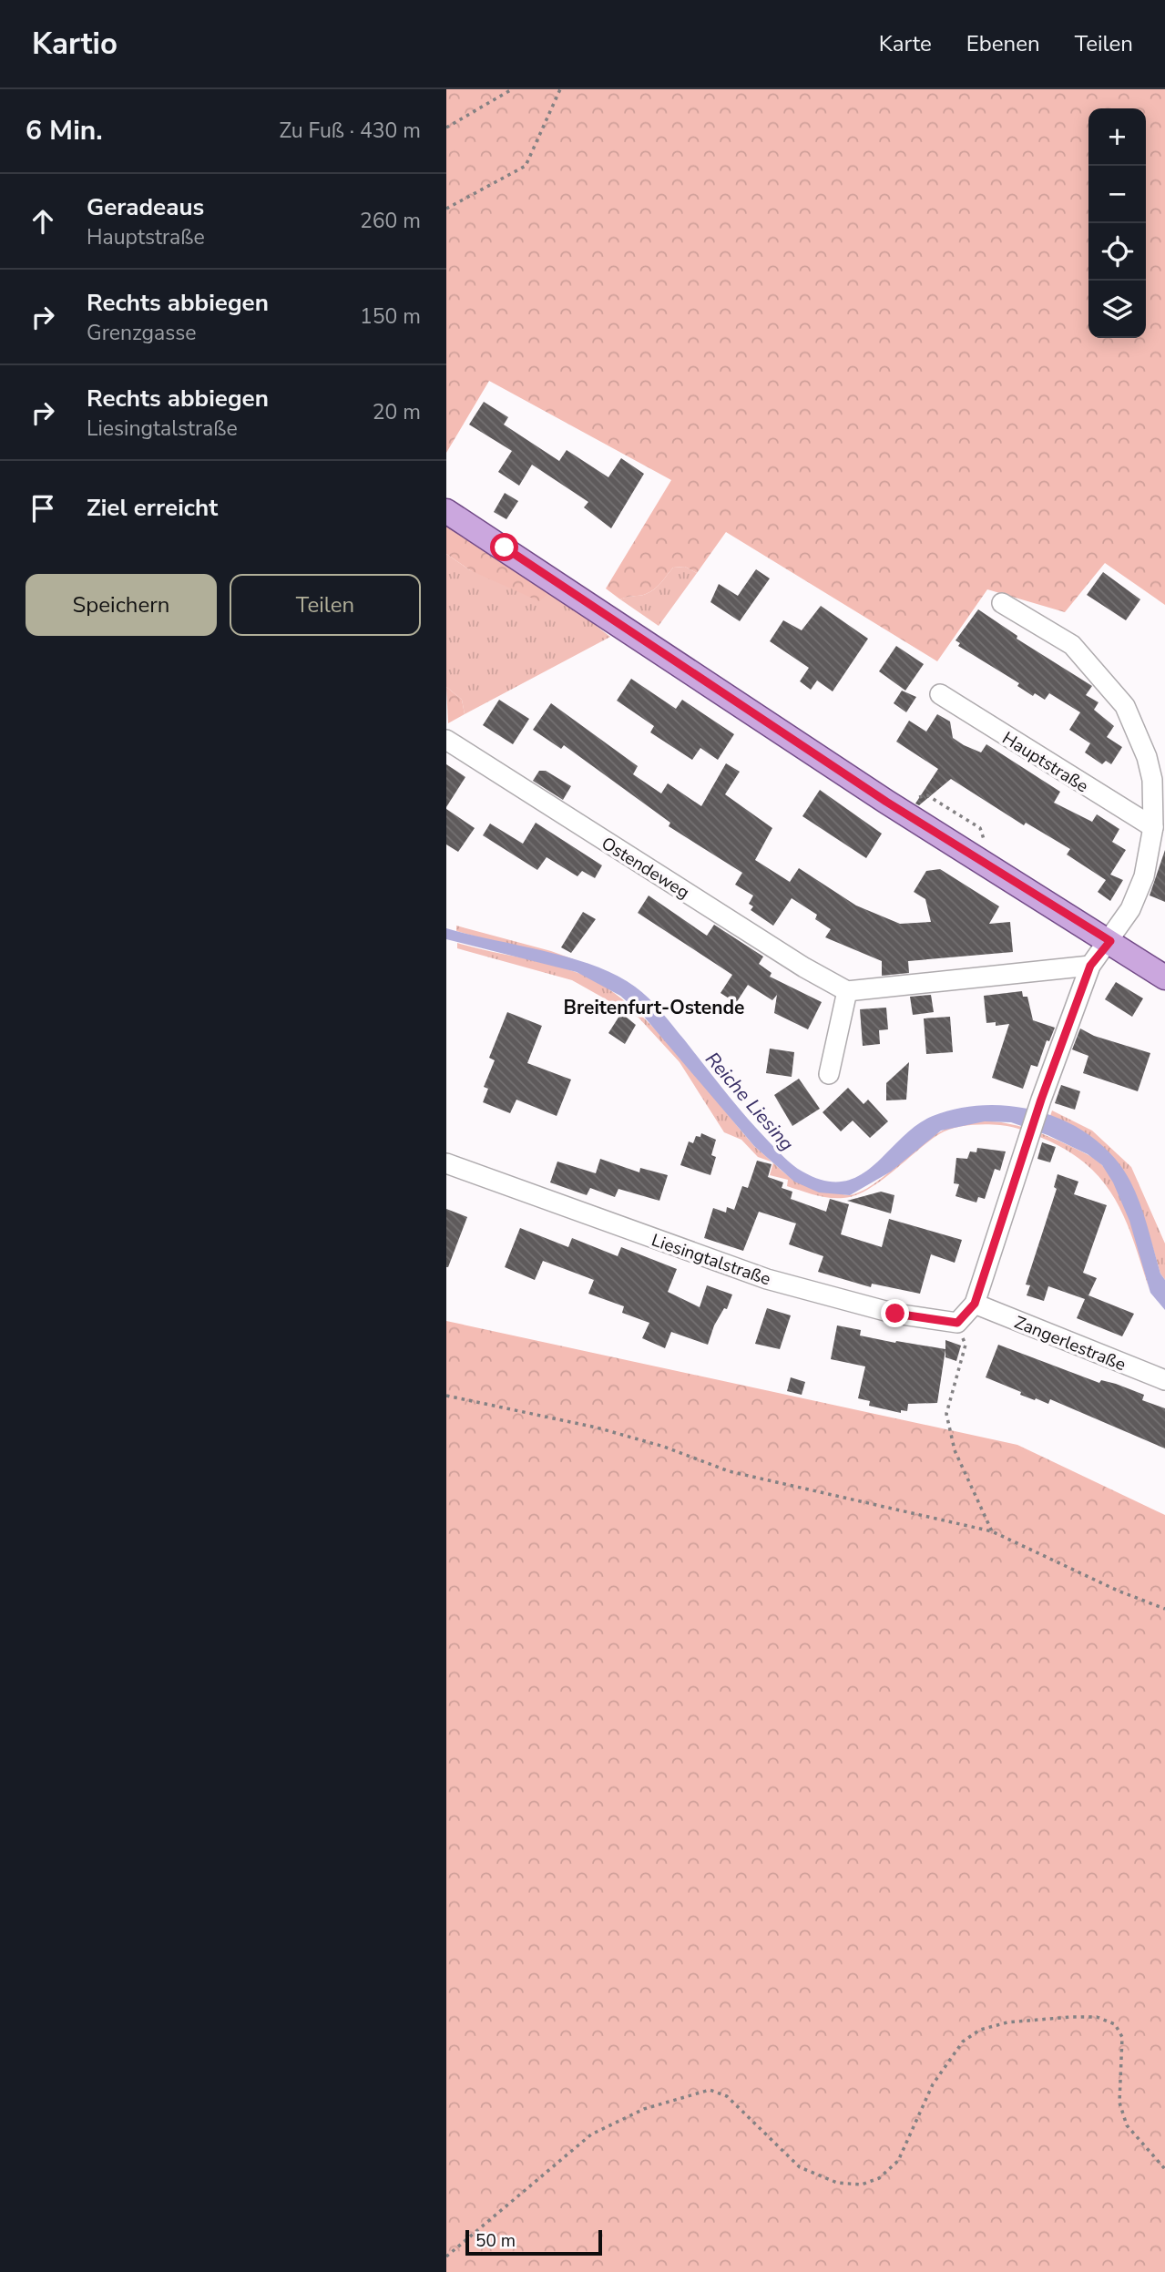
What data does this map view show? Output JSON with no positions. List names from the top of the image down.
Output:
{
  "streets": {
    "street": [
      "Hauptstraße",
      "Ostendeweg",
      "Liesingtalstraße",
      "Zangerlestraße"
    ]
  },
  "districts": ["Breitenfurt-Ostende"],
  "water": ["Reiche Liesing"],
  "scale_bar": "50 m",
  "page": {
    "header": "Kartio",
    "nav": ["Karte", "Ebenen", "Teilen"],
    "heading": ["6 Min.", "Zu Fuß · 430 m"],
    "map_buttons": ["+", "−"],
    "list": [
      ["Geradeaus", "Hauptstraße", "260 m"],
      ["Rechts abbiegen", "Grenzgasse", "150 m"],
      ["Rechts abbiegen", "Liesingtalstraße", "20 m"],
      "Ziel erreicht"
    ],
    "buttons": ["Speichern", "Teilen"],
    "scale": "50 m"
  }
}
